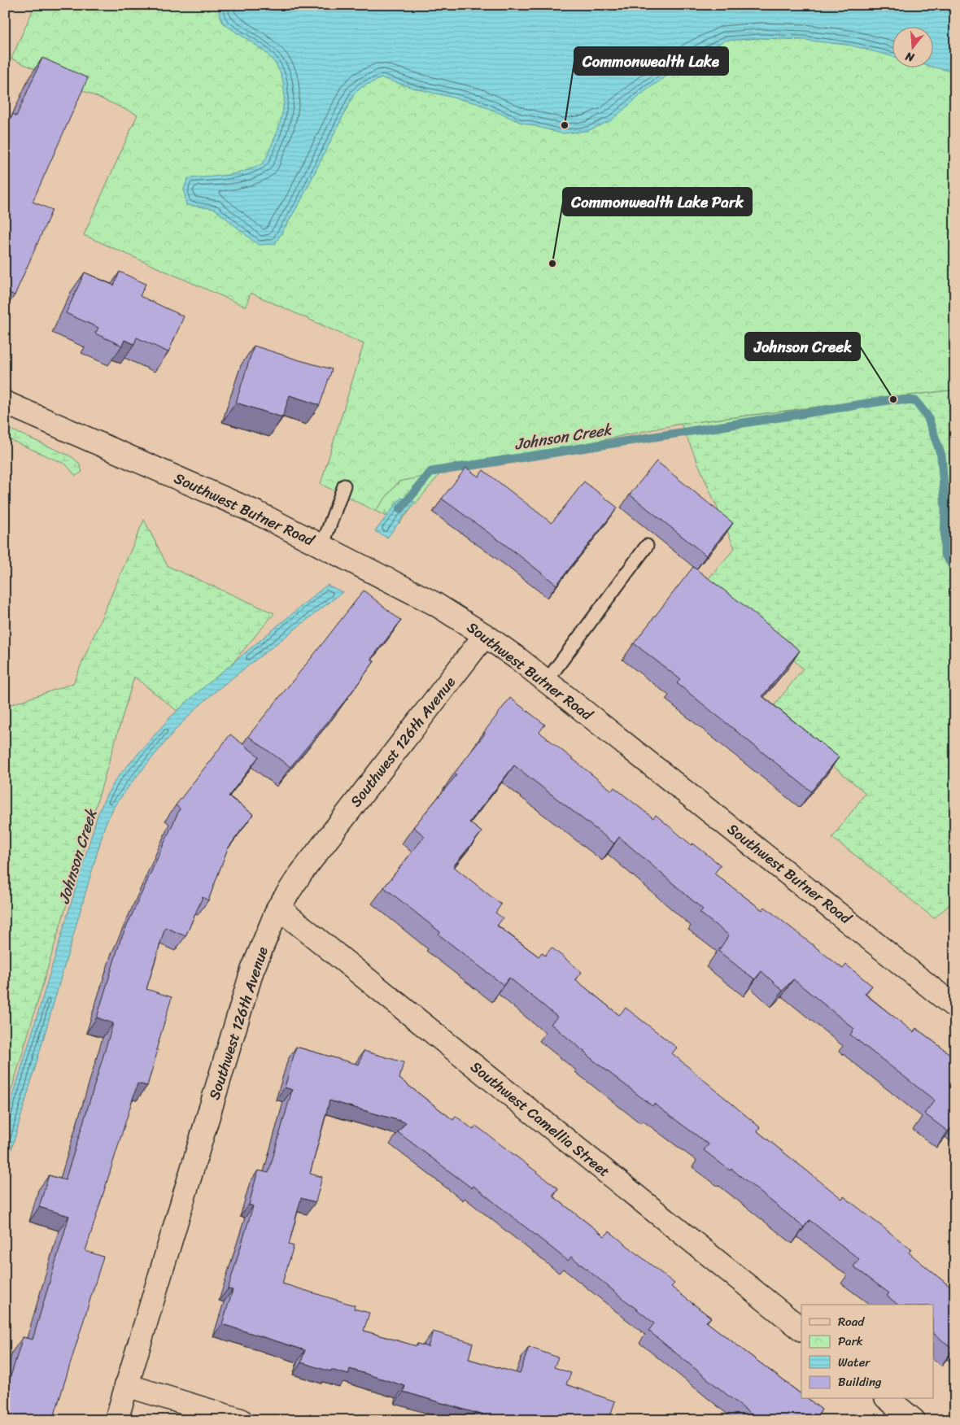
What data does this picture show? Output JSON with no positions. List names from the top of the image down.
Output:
{
  "streets": {
    "street": ["Southwest Butner Road", "Southwest 126th Avenue", "Southwest Camellia Street"]
  },
  "crossings": [
    ["Southwest Butner Road", "Southwest 126th Avenue"],
    ["Southwest 126th Avenue", "Southwest Camellia Street"]
  ],
  "water": ["Johnson Creek"],
  "places": ["Commonwealth Lake", "Commonwealth Lake Park", "Johnson Creek"],
  "legend": [
    "Road",
    "Park",
    "Water",
    "Building"
  ],
  "north": "bottom"
}
